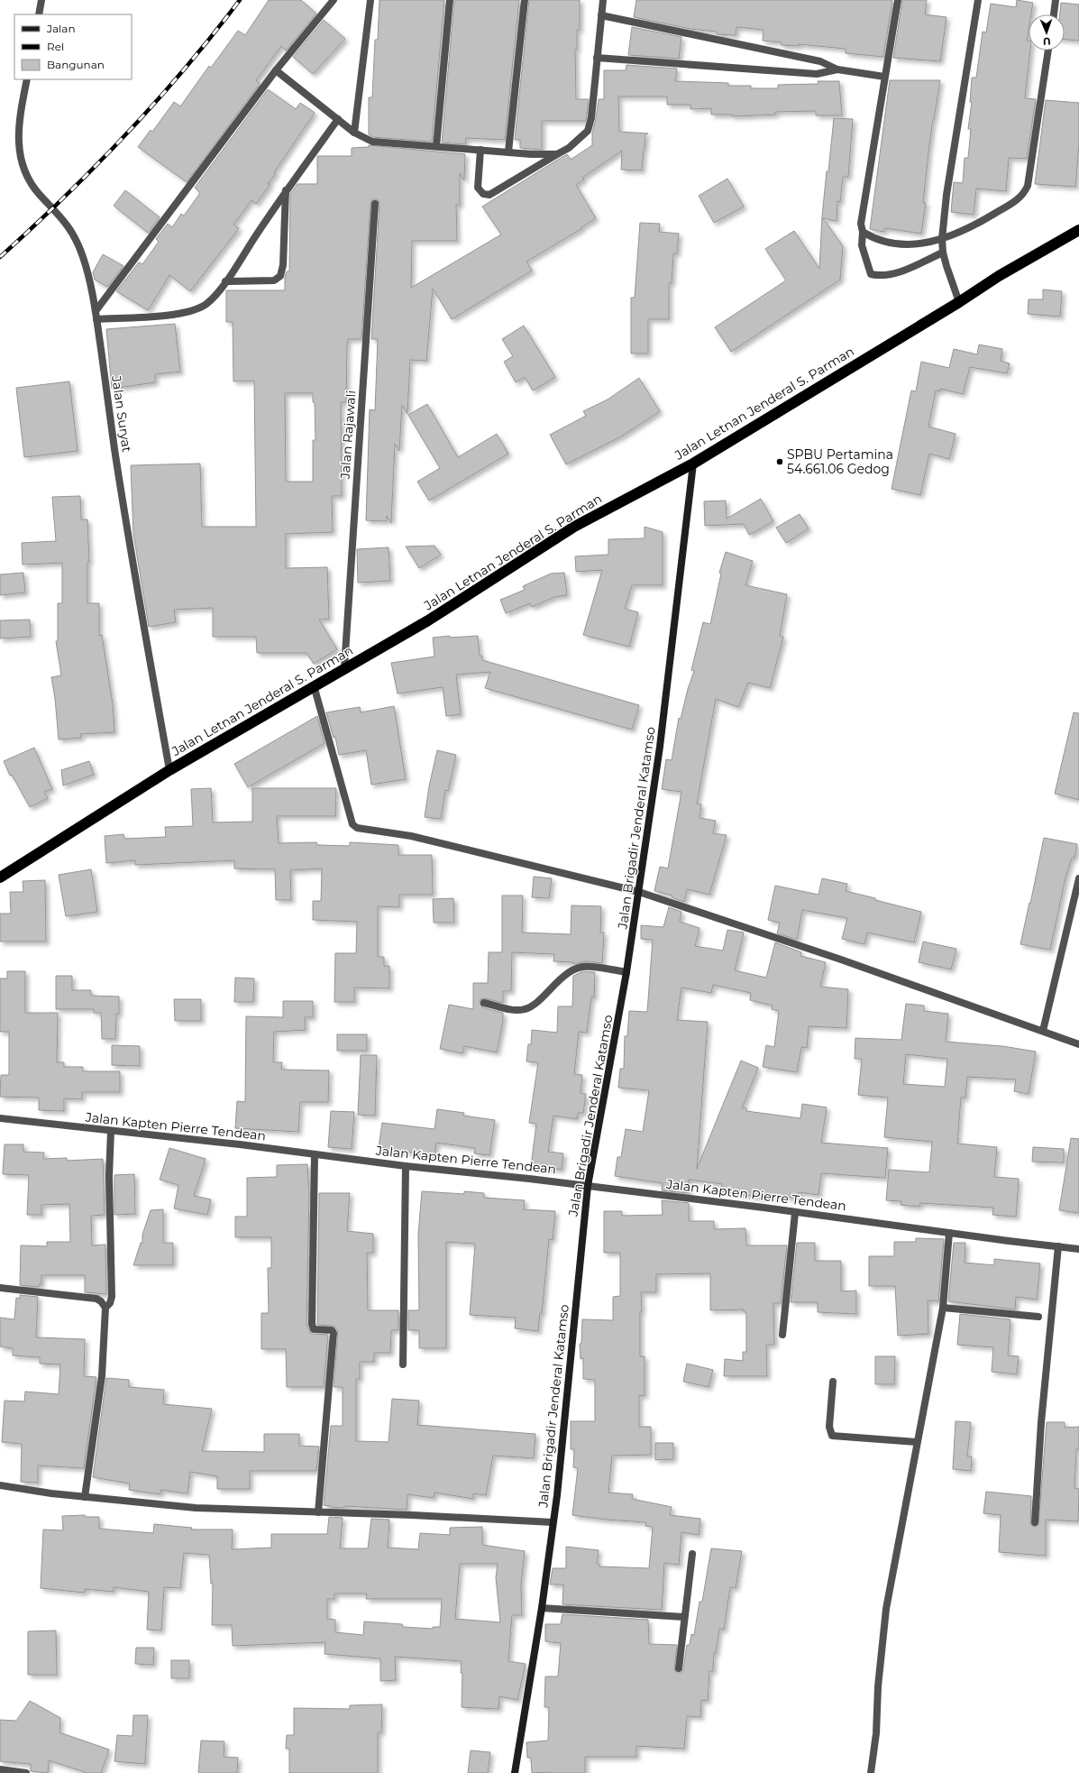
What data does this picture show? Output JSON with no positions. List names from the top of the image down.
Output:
{
  "streets": {
    "highway": ["Jalan Letnan Jenderal S. Parman"],
    "street": [
      "Jalan Suryat",
      "Jalan Rajawali",
      "Jalan Brigadir Jenderal Katamso",
      "Jalan Kapten Pierre Tendean"
    ]
  },
  "crossings": [
    ["Jalan Letnan Jenderal S. Parman", "Jalan Suryat"],
    ["Jalan Letnan Jenderal S. Parman", "Jalan Rajawali"],
    ["Jalan Letnan Jenderal S. Parman", "Jalan Brigadir Jenderal Katamso"],
    ["Jalan Brigadir Jenderal Katamso", "Jalan Kapten Pierre Tendean"]
  ],
  "places": ["SPBU Pertamina 54.661.06 Gedog"],
  "legend": ["Jalan", "Rel", "Bangunan"],
  "north": "bottom"
}
